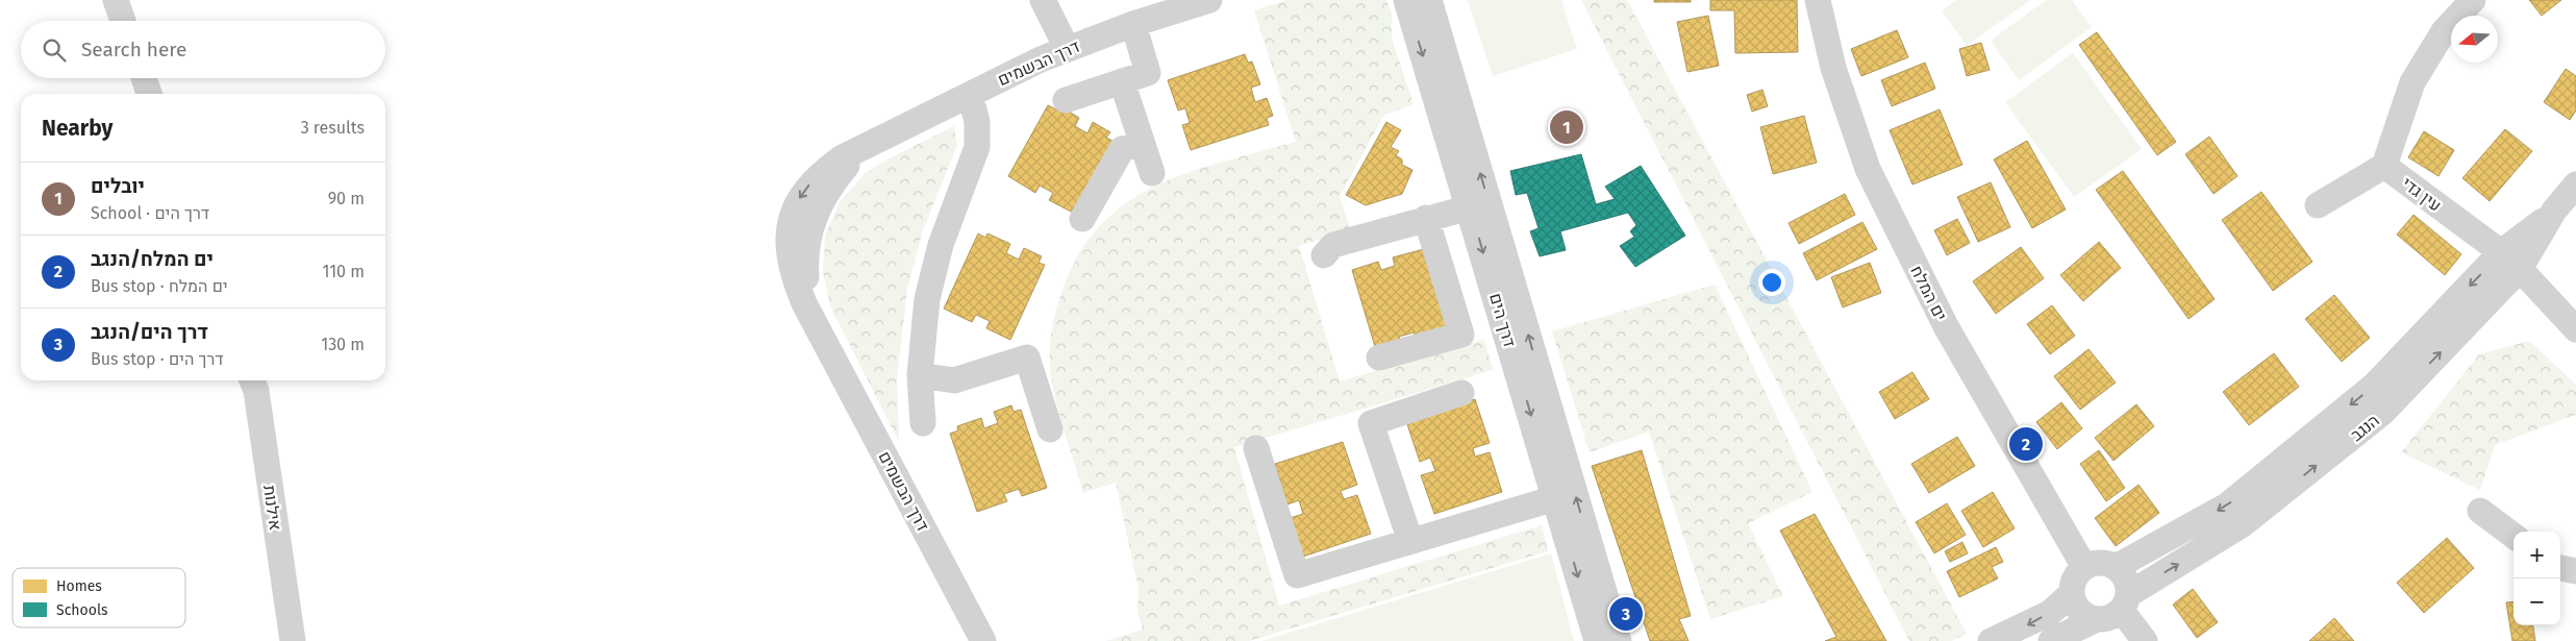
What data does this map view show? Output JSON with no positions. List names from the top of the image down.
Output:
{
  "streets": {
    "street": [
      "דרך הבשמים",
      "עין גדי",
      "ים המלח",
      "דרך הים",
      "הנגב",
      "אילנות"
    ]
  },
  "crossings": [
    ["עין גדי", "הנגב"],
    ["ים המלח", "הנגב"]
  ],
  "legend": ["Homes", "Schools"],
  "north": "left",
  "page": {
    "search": "Search here",
    "heading": ["Nearby", "3 results"],
    "pins": ["1", "2", "3"],
    "list": [
      {
        "mark": "1",
        "name": "יובלים",
        "note": "School · דרך הים",
        "value": "90 m"
      },
      {
        "mark": "2",
        "name": "ים המלח/הנגב",
        "note": "Bus stop · ים המלח",
        "value": "110 m"
      },
      {
        "mark": "3",
        "name": "דרך הים/הנגב",
        "note": "Bus stop · דרך הים",
        "value": "130 m"
      }
    ],
    "map_buttons": ["+", "−"]
  }
}
